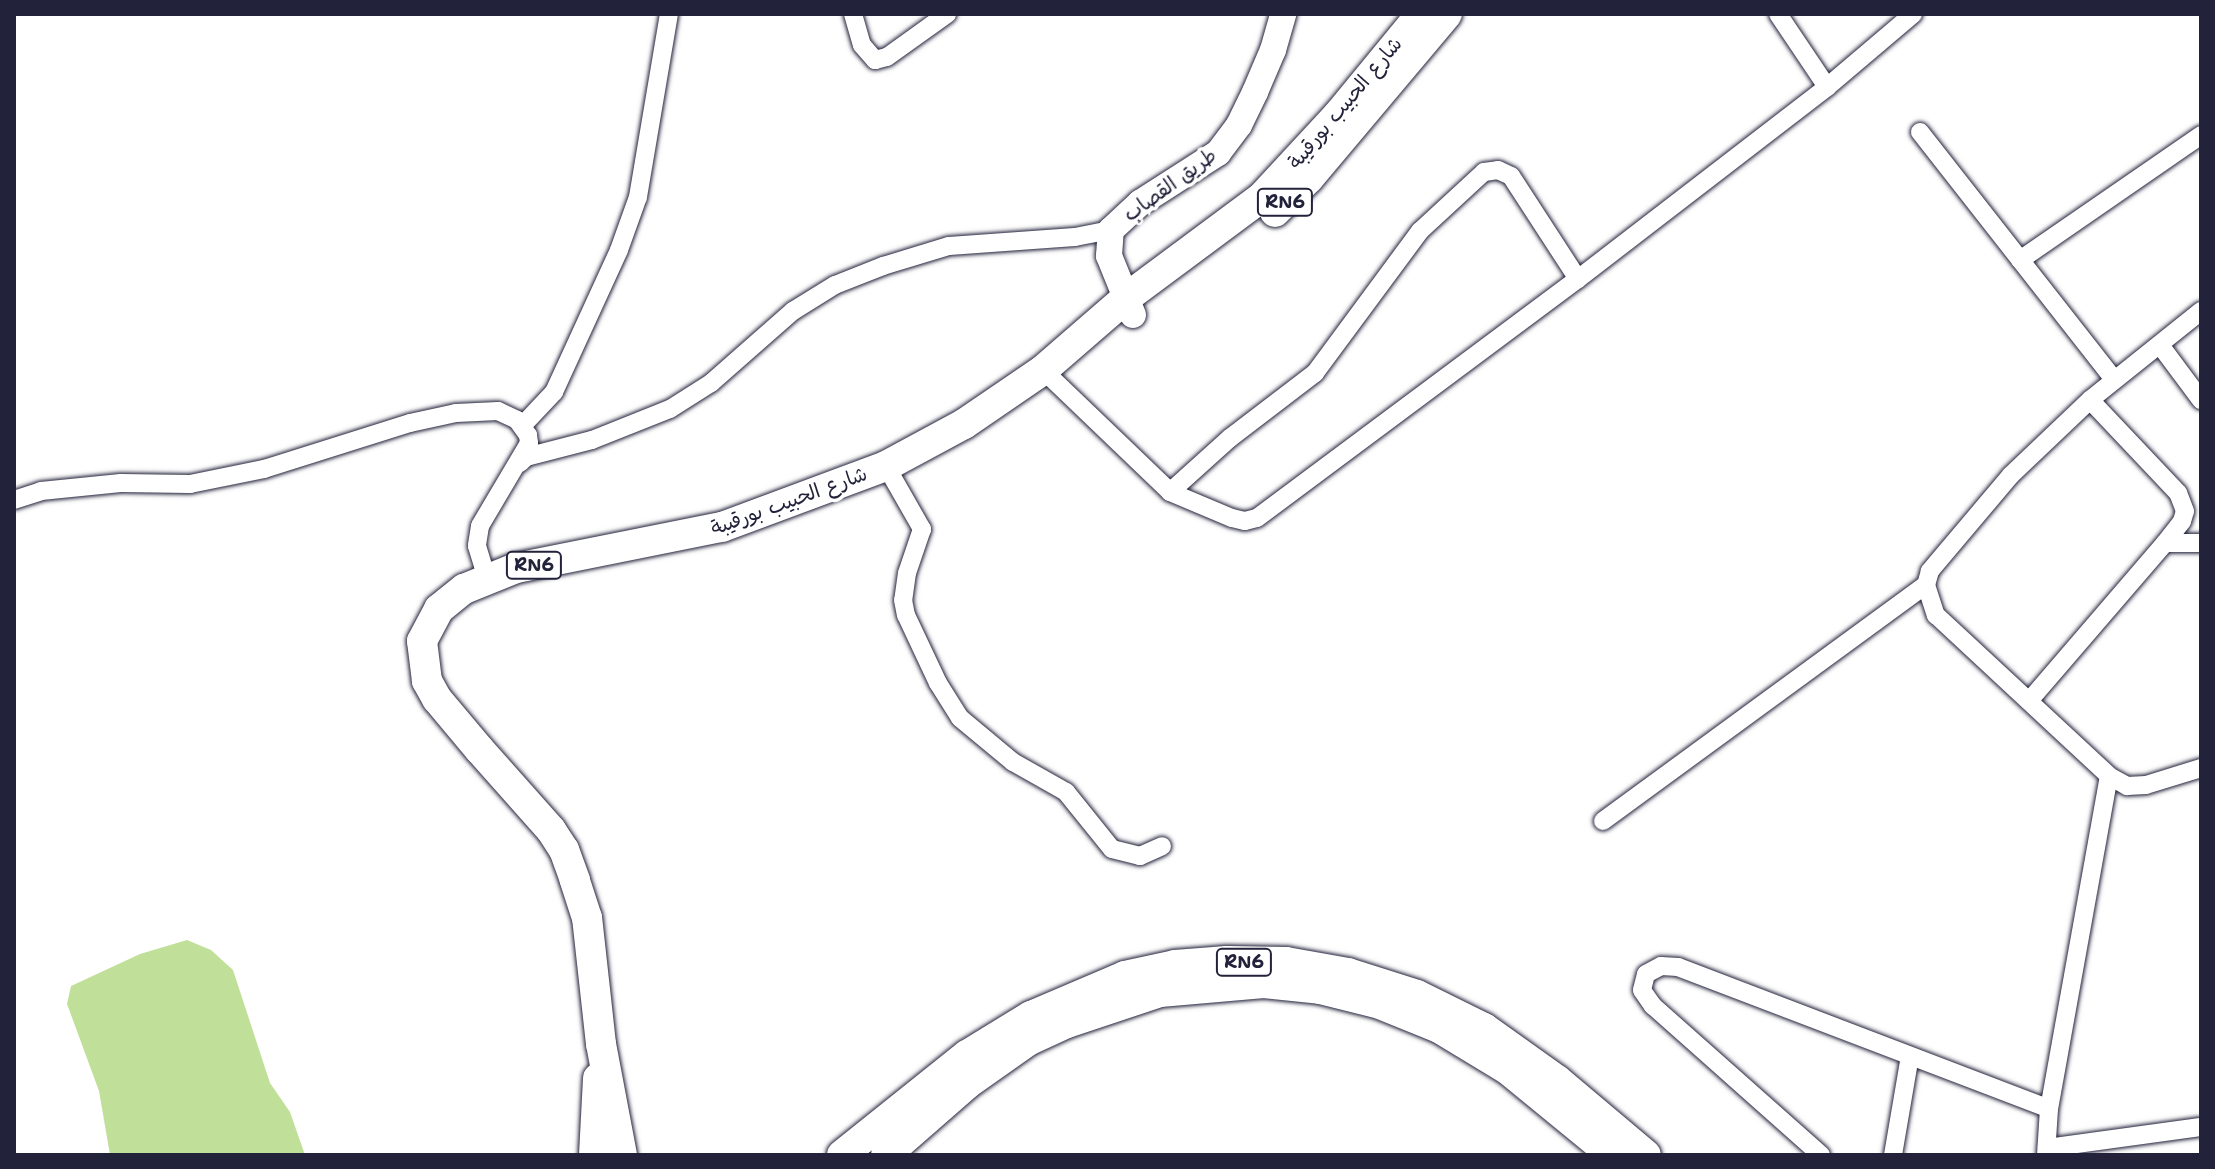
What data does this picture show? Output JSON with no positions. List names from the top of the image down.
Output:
{
  "streets": {
    "main road": ["شارع الحبيب بورقيبة", "طريق القصاب", "RN6"]
  },
  "crossings": [
    ["شارع الحبيب بورقيبة", "طريق القصاب"]
  ]
}
